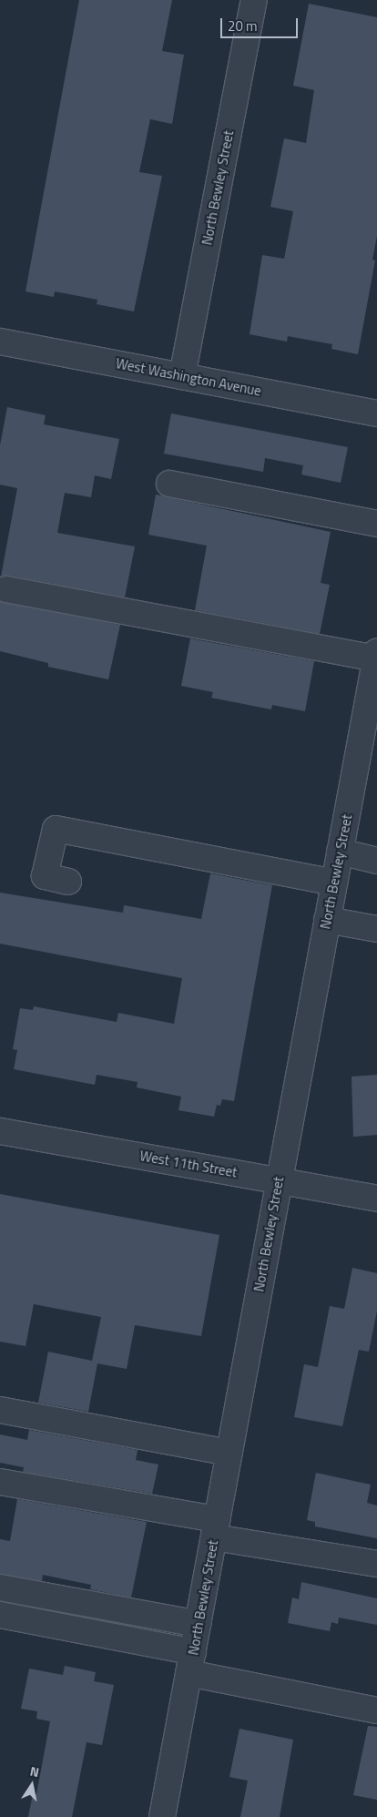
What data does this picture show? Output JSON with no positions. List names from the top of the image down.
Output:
{
  "streets": {
    "street": ["North Bewley Street", "West Washington Avenue", "West 11th Street"]
  },
  "crossings": [
    ["North Bewley Street", "West Washington Avenue"],
    ["North Bewley Street", "West 11th Street"]
  ],
  "scale_bar": "20 m",
  "north": "top"
}
